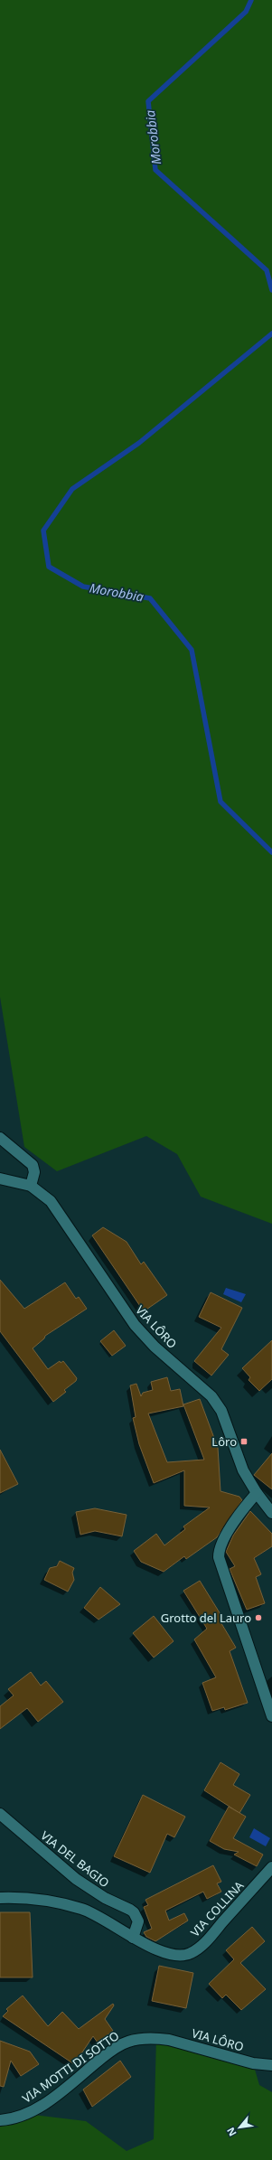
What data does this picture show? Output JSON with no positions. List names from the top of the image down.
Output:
{
  "streets": {
    "street": [
      "VIA LÔRO",
      "VIA DEL BAGIO",
      "VIA COLLINA",
      "VIA MOTTI DI SOTTO"
    ]
  },
  "crossings": [
    ["VIA LÔRO", "VIA MOTTI DI SOTTO"],
    ["VIA DEL BAGIO", "VIA COLLINA"]
  ],
  "water": ["Morobbia"],
  "places": {
    "transit": ["Lôro"],
    "other": ["Grotto del Lauro"]
  },
  "north": "bottom left"
}
